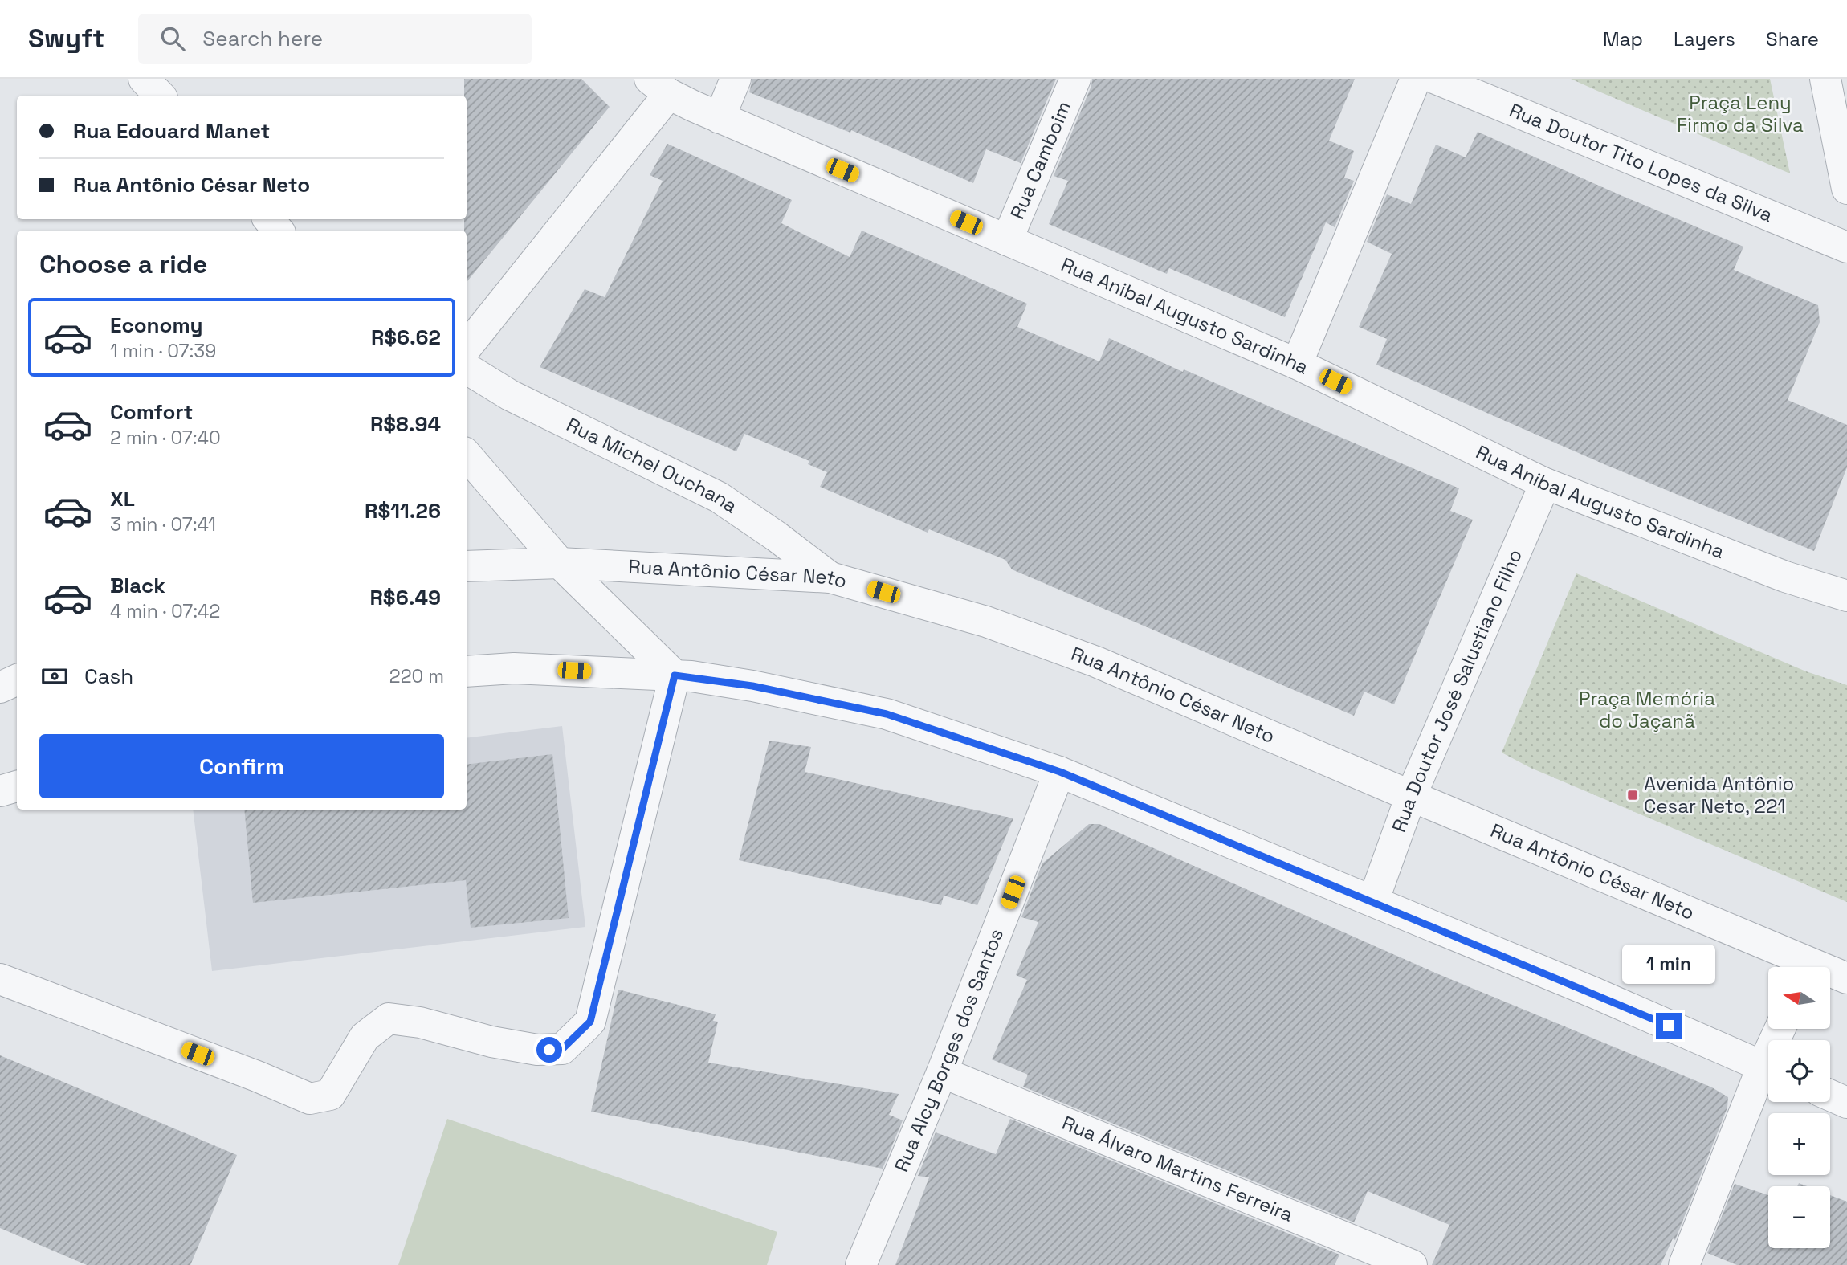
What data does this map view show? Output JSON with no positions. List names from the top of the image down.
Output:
{
  "streets": {
    "street": [
      "Rua Camboim",
      "Rua Doutor Tito Lopes da Silva",
      "Rua Anibal Augusto Sardinha",
      "Rua Michel Ouchana",
      "Rua Antônio César Neto",
      "Rua Doutor José Salustiano Filho",
      "Rua Alcy Borges dos Santos",
      "Rua Álvaro Martins Ferreira"
    ]
  },
  "crossings": [
    ["Rua Camboim", "Rua Anibal Augusto Sardinha"],
    ["Rua Anibal Augusto Sardinha", "Rua Doutor José Salustiano Filho"],
    ["Rua Michel Ouchana", "Rua Antônio César Neto"],
    ["Rua Antônio César Neto", "Rua Doutor José Salustiano Filho"],
    ["Rua Alcy Borges dos Santos", "Rua Álvaro Martins Ferreira"]
  ],
  "parks": ["Praça Leny Firmo da Silva", "Praça Memória do Jaçanã"],
  "places": {
    "transit": ["Avenida Antônio Cesar Neto, 221"]
  },
  "north": "left",
  "page": {
    "header": "Swyft",
    "search": "Search here",
    "nav": ["Map", "Layers", "Share"],
    "banner": ["Rua Edouard Manet", "Rua Antônio César Neto"],
    "heading": "Choose a ride",
    "list": [
      {
        "name": "Economy",
        "note": "1 min · 07:39",
        "value": "R$6.62"
      },
      {
        "name": "Comfort",
        "note": "2 min · 07:40",
        "value": "R$8.94"
      },
      {
        "name": "XL",
        "note": "3 min · 07:41",
        "value": "R$11.26"
      },
      {
        "name": "Black",
        "note": "4 min · 07:42",
        "value": "R$6.49"
      }
    ],
    "pay": ["Cash", "220 m"],
    "buttons": "Confirm",
    "bubble": "1 min",
    "map_buttons": ["+", "−"]
  }
}
